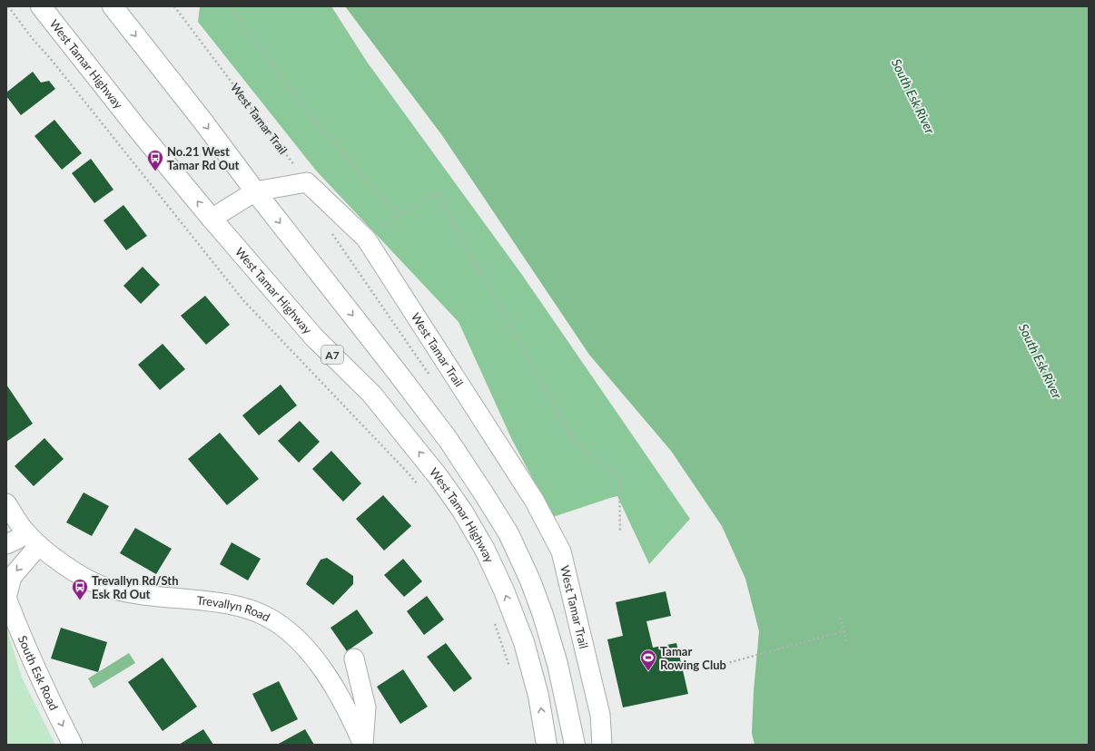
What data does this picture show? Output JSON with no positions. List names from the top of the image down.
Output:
{
  "streets": {
    "highway": ["West Tamar Highway", "A7"],
    "street": ["West Tamar Trail", "Trevallyn Road", "South Esk Road"]
  },
  "crossings": [
    ["Trevallyn Road", "South Esk Road"]
  ],
  "one_way": ["South Esk Road"],
  "water": ["South Esk River"],
  "places": {
    "bus stop": ["No.21 West Tamar Rd Out", "Trevallyn Rd/Sth Esk Rd Out"],
    "sports": ["Tamar Rowing Club"]
  }
}
